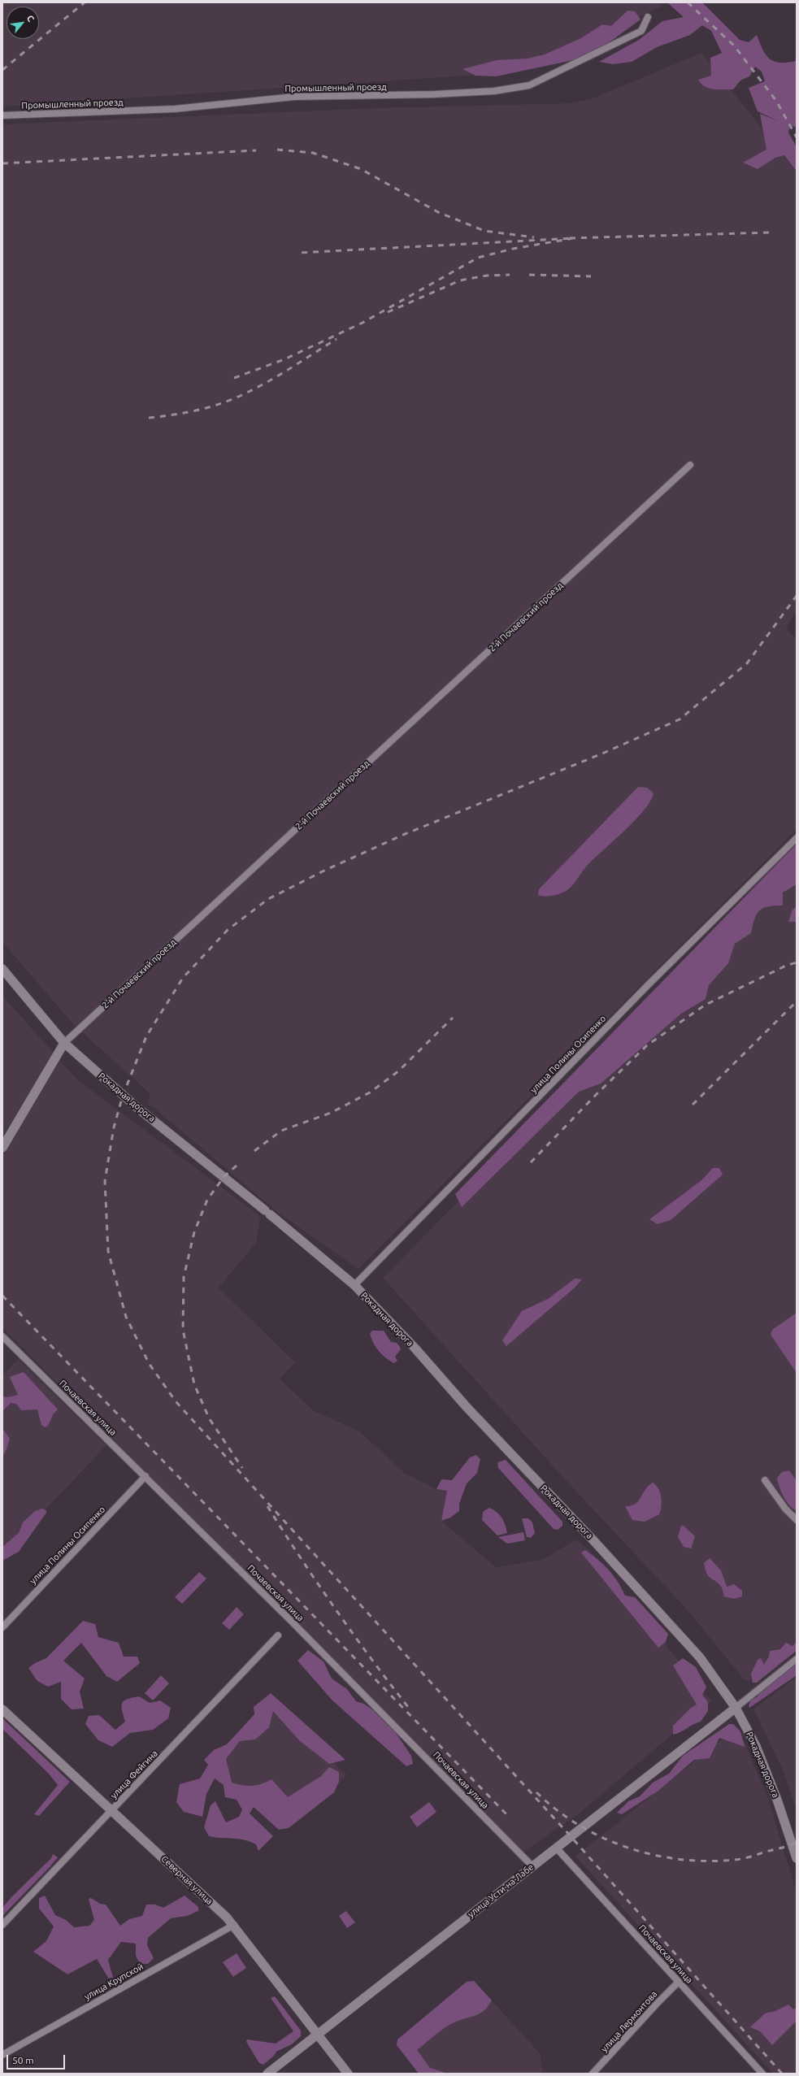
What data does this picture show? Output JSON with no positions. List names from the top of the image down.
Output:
{
  "streets": {
    "street": [
      "Промышленный проезд",
      "2-й Почаевский проезд",
      "улица Полины Осипенко",
      "Рокадная дорога",
      "Почаевская улица",
      "улица Фейгина",
      "Северная улица",
      "улица Усти-на-Лабе",
      "улица Крупской",
      "улица Лермонтова"
    ]
  },
  "crossings": [
    ["2-й Почаевский проезд", "Рокадная дорога"],
    ["улица Полины Осипенко", "Рокадная дорога"],
    ["улица Полины Осипенко", "Почаевская улица"],
    ["Рокадная дорога", "улица Усти-на-Лабе"],
    ["Почаевская улица", "улица Усти-на-Лабе"],
    ["Почаевская улица", "улица Лермонтова"],
    ["улица Фейгина", "Северная улица"],
    ["Северная улица", "улица Усти-на-Лабе"],
    ["Северная улица", "улица Крупской"]
  ],
  "scale_bar": "50 m",
  "north": "top right"
}
